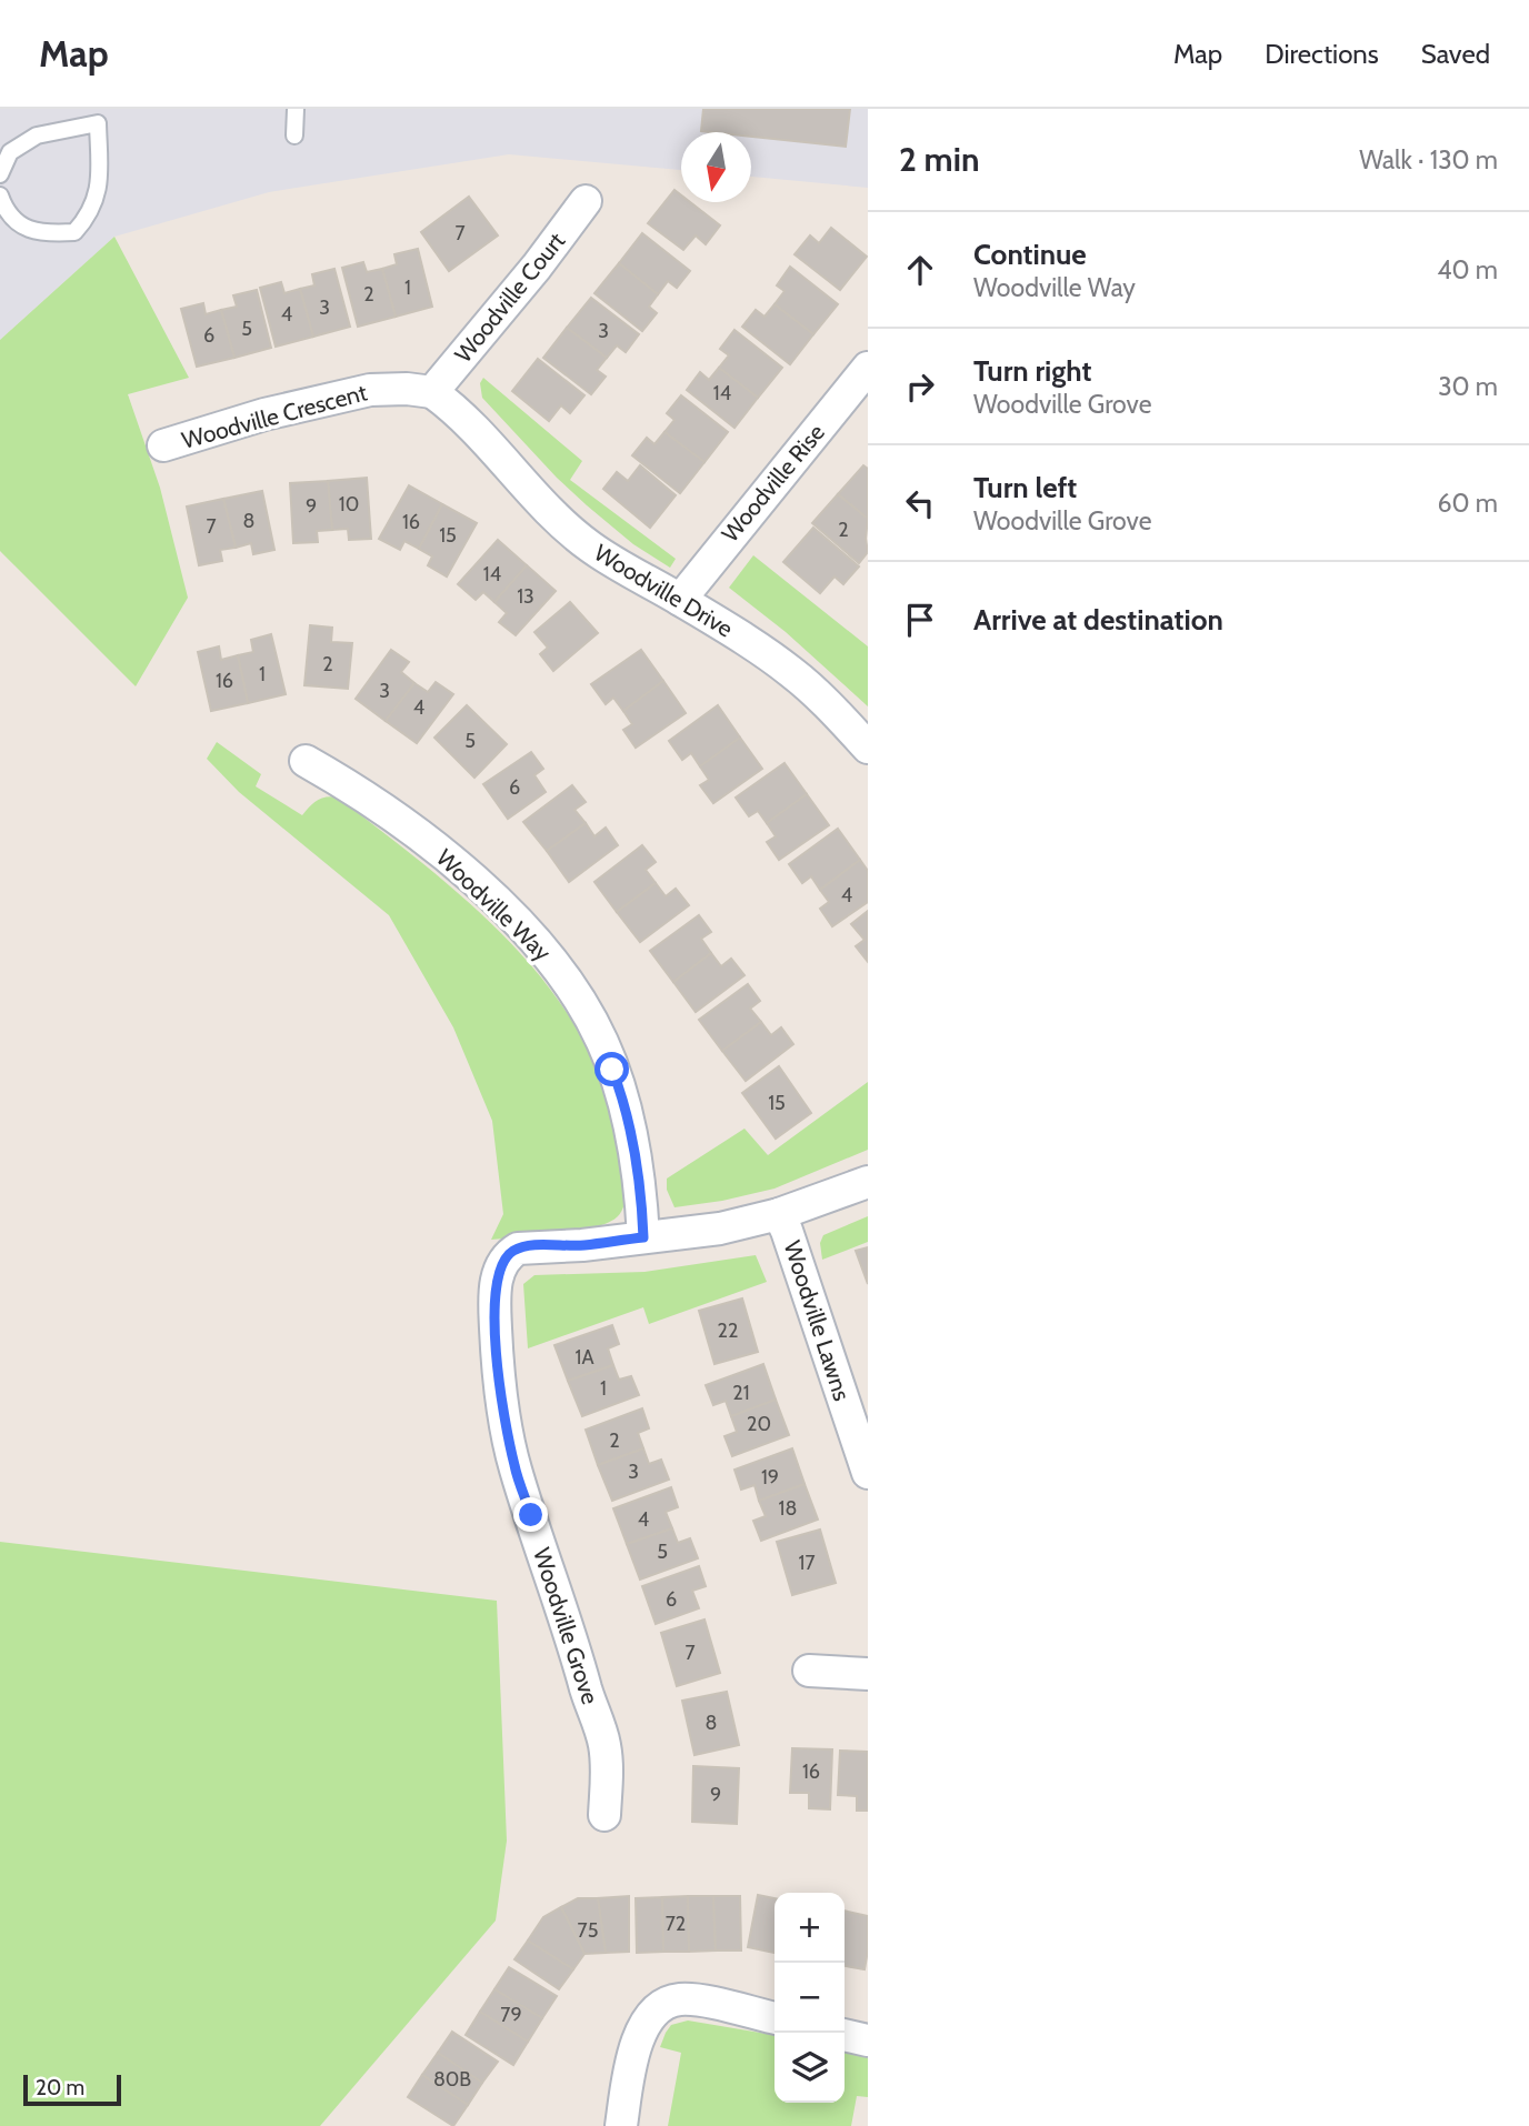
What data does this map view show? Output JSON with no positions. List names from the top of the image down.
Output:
{
  "streets": {
    "street": [
      "Woodville Court",
      "Woodville Crescent",
      "Woodville Rise",
      "Woodville Drive",
      "Woodville Way",
      "Woodville Lawns",
      "Woodville Grove"
    ]
  },
  "crossings": [
    ["Woodville Court", "Woodville Crescent"],
    ["Woodville Court", "Woodville Drive"],
    ["Woodville Crescent", "Woodville Drive"],
    ["Woodville Rise", "Woodville Drive"],
    ["Woodville Way", "Woodville Grove"],
    ["Woodville Lawns", "Woodville Grove"]
  ],
  "house_numbers": [
    "7",
    "1",
    "2",
    "3",
    "4",
    "5",
    "3",
    "6",
    "14",
    "10",
    "9",
    "8",
    "16",
    "7",
    "2",
    "15",
    "14",
    "13",
    "2",
    "1",
    "16",
    "3",
    "4",
    "5",
    "6",
    "4",
    "15",
    "22",
    "1A",
    "1",
    "21",
    "20",
    "2",
    "3",
    "19",
    "18",
    "4",
    "5",
    "17",
    "6",
    "7",
    "8",
    "16",
    "9",
    "72",
    "75",
    "79",
    "80B"
  ],
  "scale_bar": "20 m",
  "north": "bottom",
  "page": {
    "header": "Map",
    "nav": ["Map", "Directions", "Saved"],
    "heading": ["2 min", "Walk · 130 m"],
    "list": [
      ["Continue", "Woodville Way", "40 m"],
      ["Turn right", "Woodville Grove", "30 m"],
      ["Turn left", "Woodville Grove", "60 m"],
      "Arrive at destination"
    ],
    "map_buttons": ["+", "−"],
    "scale": "20 m"
  }
}
